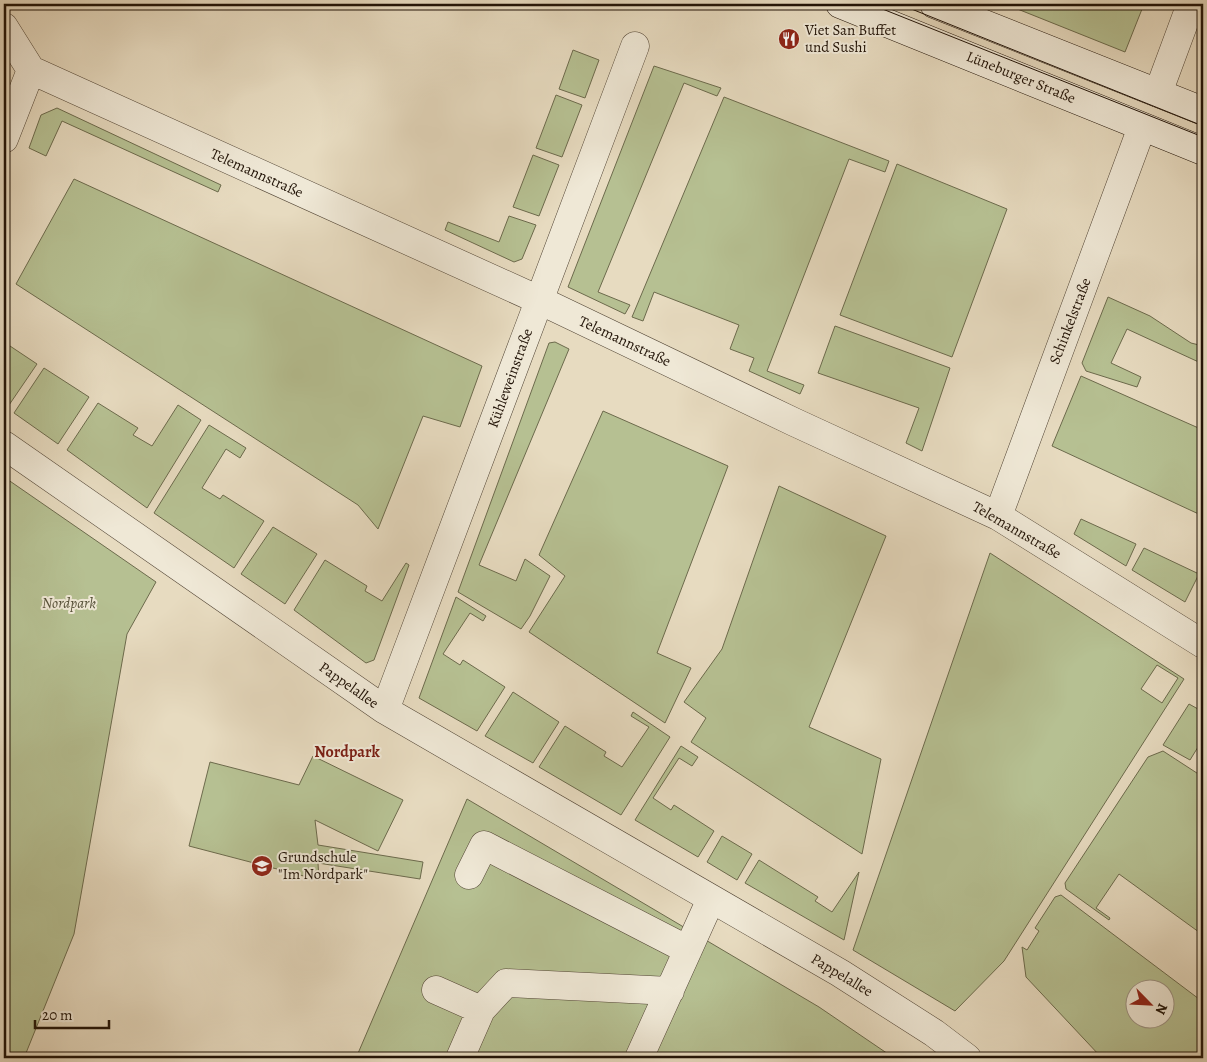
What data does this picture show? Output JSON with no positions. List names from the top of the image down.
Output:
{
  "streets": {
    "street": [
      "Lüneburger Straße",
      "Telemannstraße",
      "Schinkelstraße",
      "Kühleweinstraße",
      "Pappelallee"
    ]
  },
  "crossings": [
    ["Lüneburger Straße", "Schinkelstraße"],
    ["Telemannstraße", "Schinkelstraße"],
    ["Telemannstraße", "Kühleweinstraße"],
    ["Kühleweinstraße", "Pappelallee"]
  ],
  "districts": ["Nordpark"],
  "parks": ["Nordpark"],
  "places": {
    "restaurant": ["Viet San Buffet und Sushi"],
    "school or university": ["Grundschule \"Im Nordpark\""]
  },
  "scale_bar": "20 m",
  "north": "bottom right"
}
